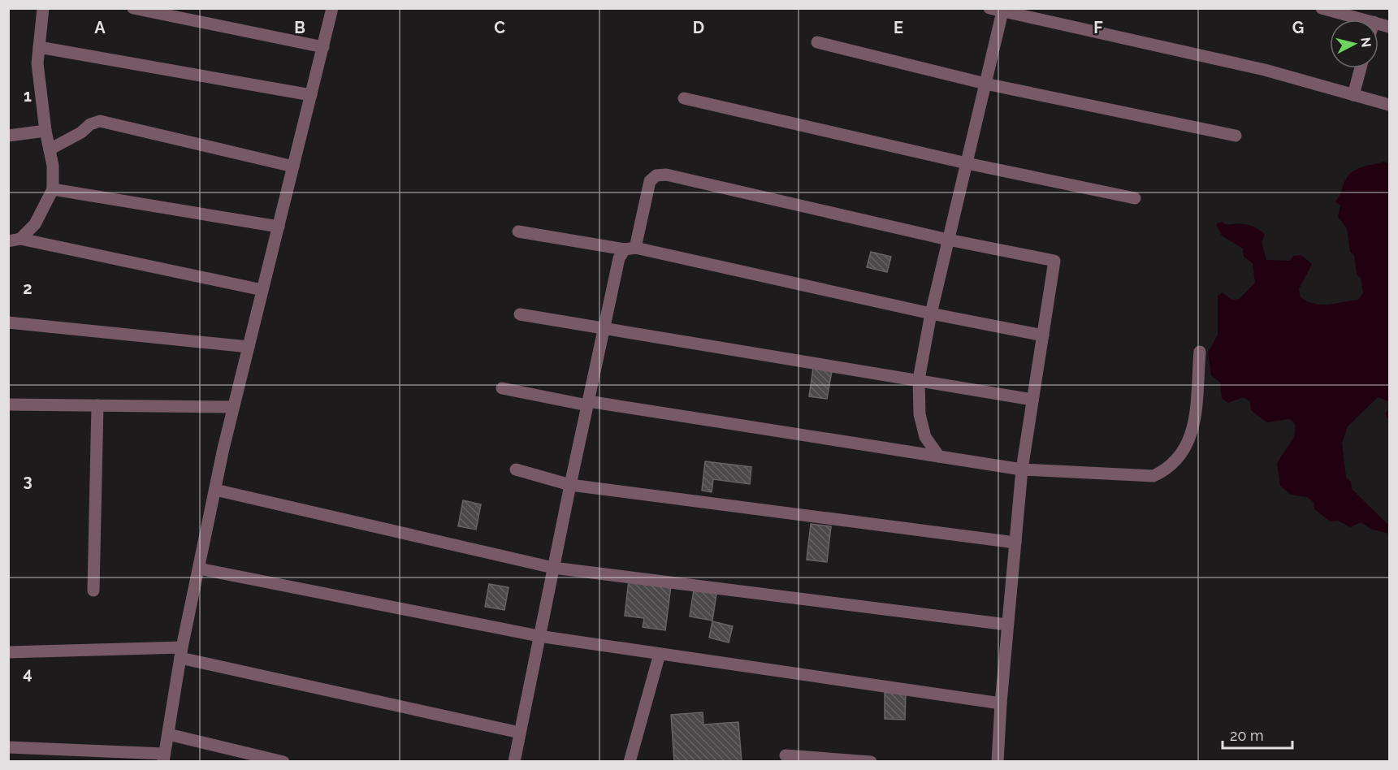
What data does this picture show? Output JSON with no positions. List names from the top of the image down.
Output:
{
  "scale_bar": "20 m",
  "north": "right",
  "grid": {
    "columns": [
      "A",
      "B",
      "C",
      "D",
      "E",
      "F",
      "G"
    ],
    "rows": [
      "1",
      "2",
      "3",
      "4"
    ]
  }
}
